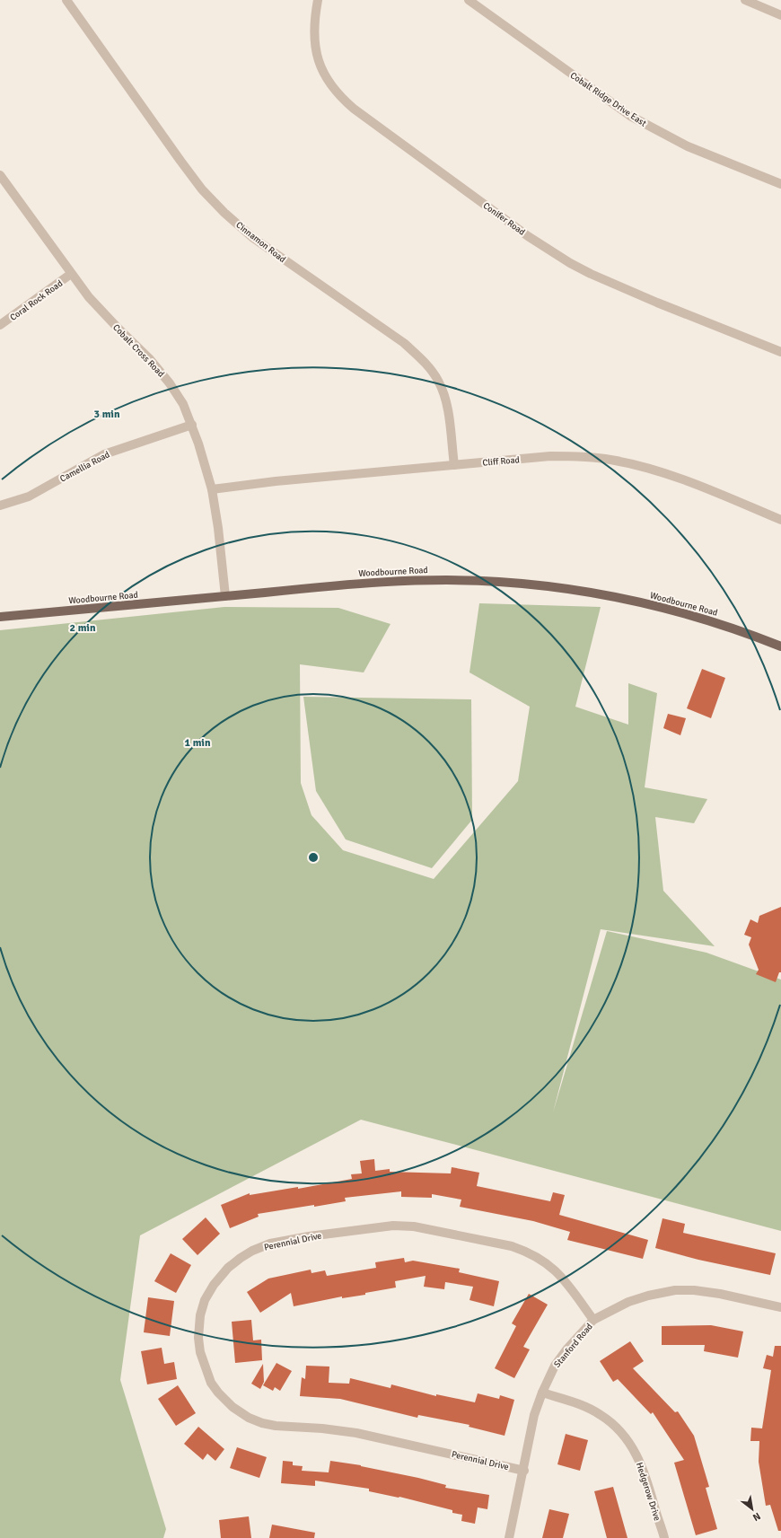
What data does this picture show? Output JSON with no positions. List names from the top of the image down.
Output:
{
  "streets": {
    "main road": ["Woodbourne Road"],
    "street": [
      "Cobalt Ridge Drive East",
      "Conifer Road",
      "Cinnamon Road",
      "Coral Rock Road",
      "Cobalt Cross Road",
      "Cliff Road",
      "Camellia Road",
      "Perennial Drive",
      "Stanford Road",
      "Hedgerow Drive"
    ]
  },
  "crossings": [
    ["Cinnamon Road", "Cliff Road"],
    ["Coral Rock Road", "Cobalt Cross Road"],
    ["Cobalt Cross Road", "Cliff Road"],
    ["Cobalt Cross Road", "Camellia Road"],
    ["Cobalt Cross Road", "Woodbourne Road"],
    ["Perennial Drive", "Stanford Road"],
    ["Stanford Road", "Hedgerow Drive"]
  ],
  "north": "bottom right",
  "rings": ["3 min", "2 min", "1 min"]
}
